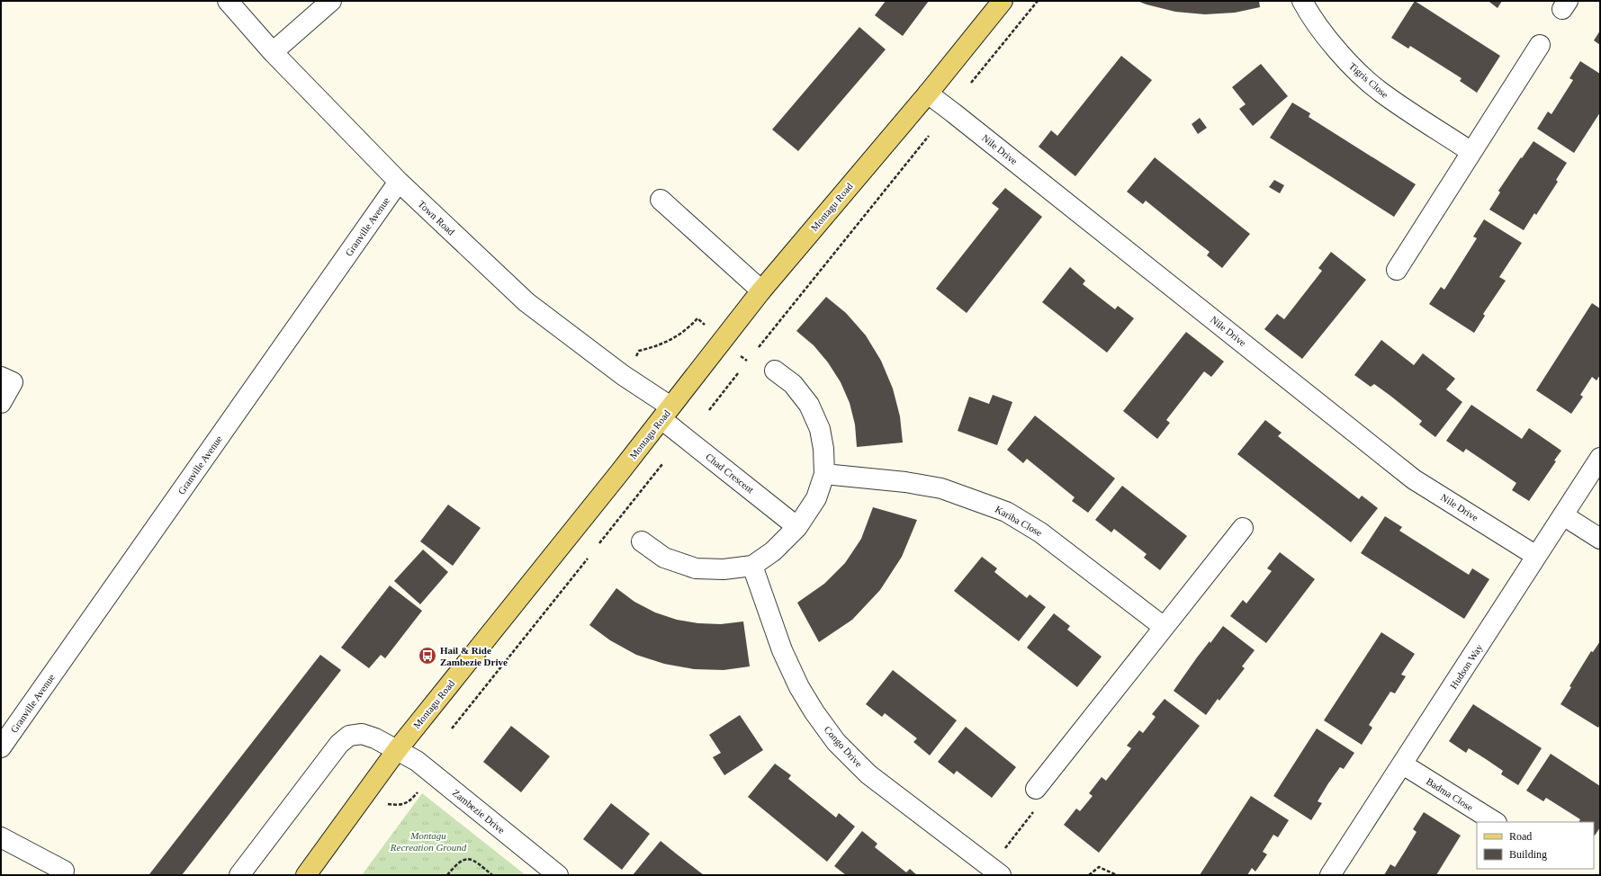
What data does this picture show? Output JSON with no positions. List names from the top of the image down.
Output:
{
  "streets": {
    "main road": ["Montagu Road"],
    "street": [
      "Tigris Close",
      "Nile Drive",
      "Town Road",
      "Granville Avenue",
      "Chad Crescent",
      "Kariba Close",
      "Hudson Way",
      "Congo Drive",
      "Badma Close",
      "Zambezie Drive"
    ]
  },
  "crossings": [
    ["Nile Drive", "Montagu Road"],
    ["Nile Drive", "Hudson Way"],
    ["Montagu Road", "Town Road"],
    ["Montagu Road", "Chad Crescent"],
    ["Montagu Road", "Zambezie Drive"],
    ["Town Road", "Granville Avenue"],
    ["Town Road", "Chad Crescent"],
    ["Hudson Way", "Badma Close"]
  ],
  "parks": ["Montagu Recreation Ground"],
  "places": {
    "bus stop": ["Hail & Ride Zambezie Drive"]
  },
  "legend": ["Road", "Building"]
}
